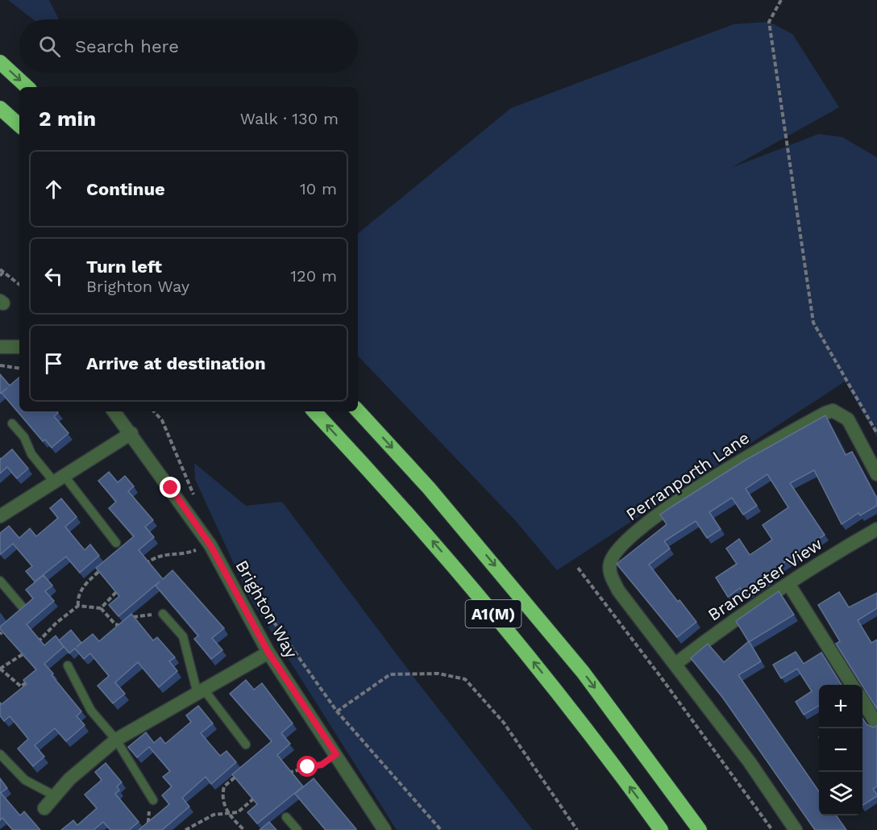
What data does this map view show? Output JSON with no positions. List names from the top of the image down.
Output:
{
  "streets": {
    "highway": ["A1(M)"],
    "street": ["Perranporth Lane", "Brancaster View", "Brighton Way"]
  },
  "crossings": [
    ["Perranporth Lane", "Brancaster View"]
  ],
  "page": {
    "search": "Search here",
    "heading": ["2 min", "Walk · 130 m"],
    "list": [
      ["Continue", "10 m"],
      ["Turn left", "Brighton Way", "120 m"],
      "Arrive at destination"
    ],
    "map_buttons": ["+", "−"]
  }
}
